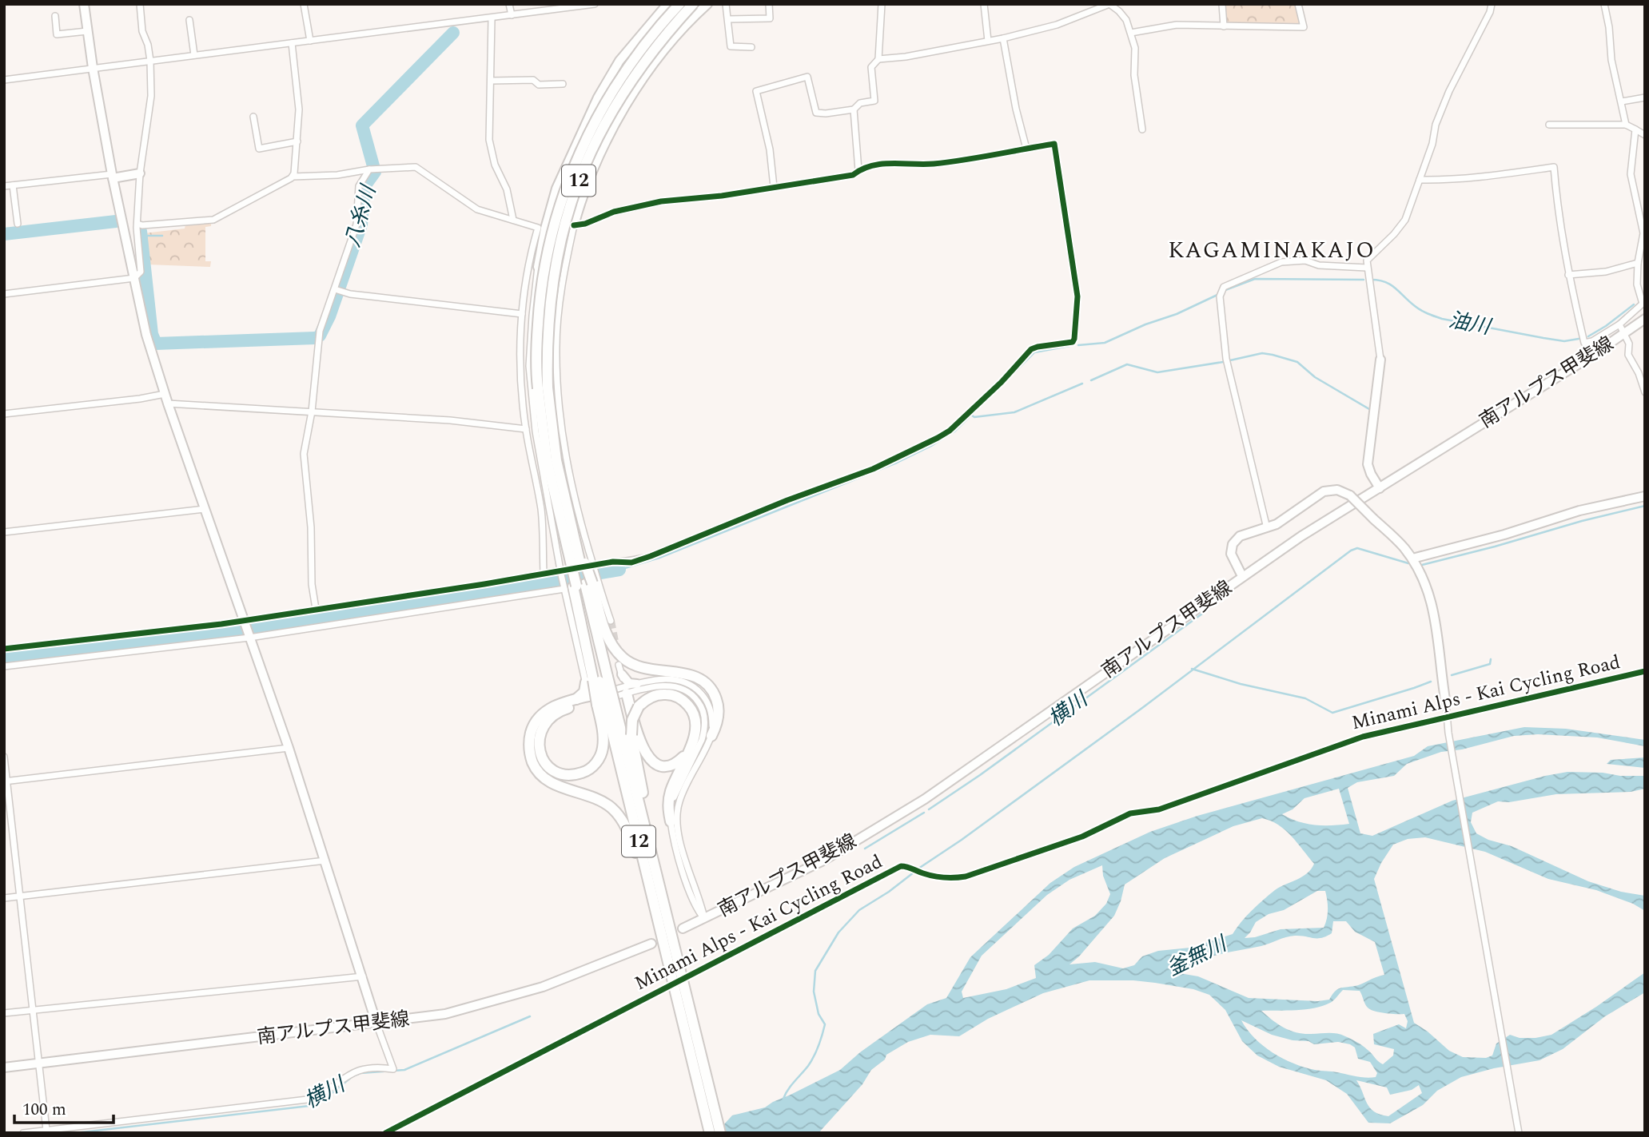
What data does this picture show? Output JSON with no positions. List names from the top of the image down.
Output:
{
  "streets": {
    "highway": ["12"],
    "street": ["南アルプス甲斐線"],
    "cycle path": ["Minami Alps - Kai Cycling Road"]
  },
  "districts": ["KAGAMINAKAJO"],
  "water": [
    "八糸川",
    "油川",
    "横川",
    "釜無川"
  ],
  "scale_bar": "100 m"
}
